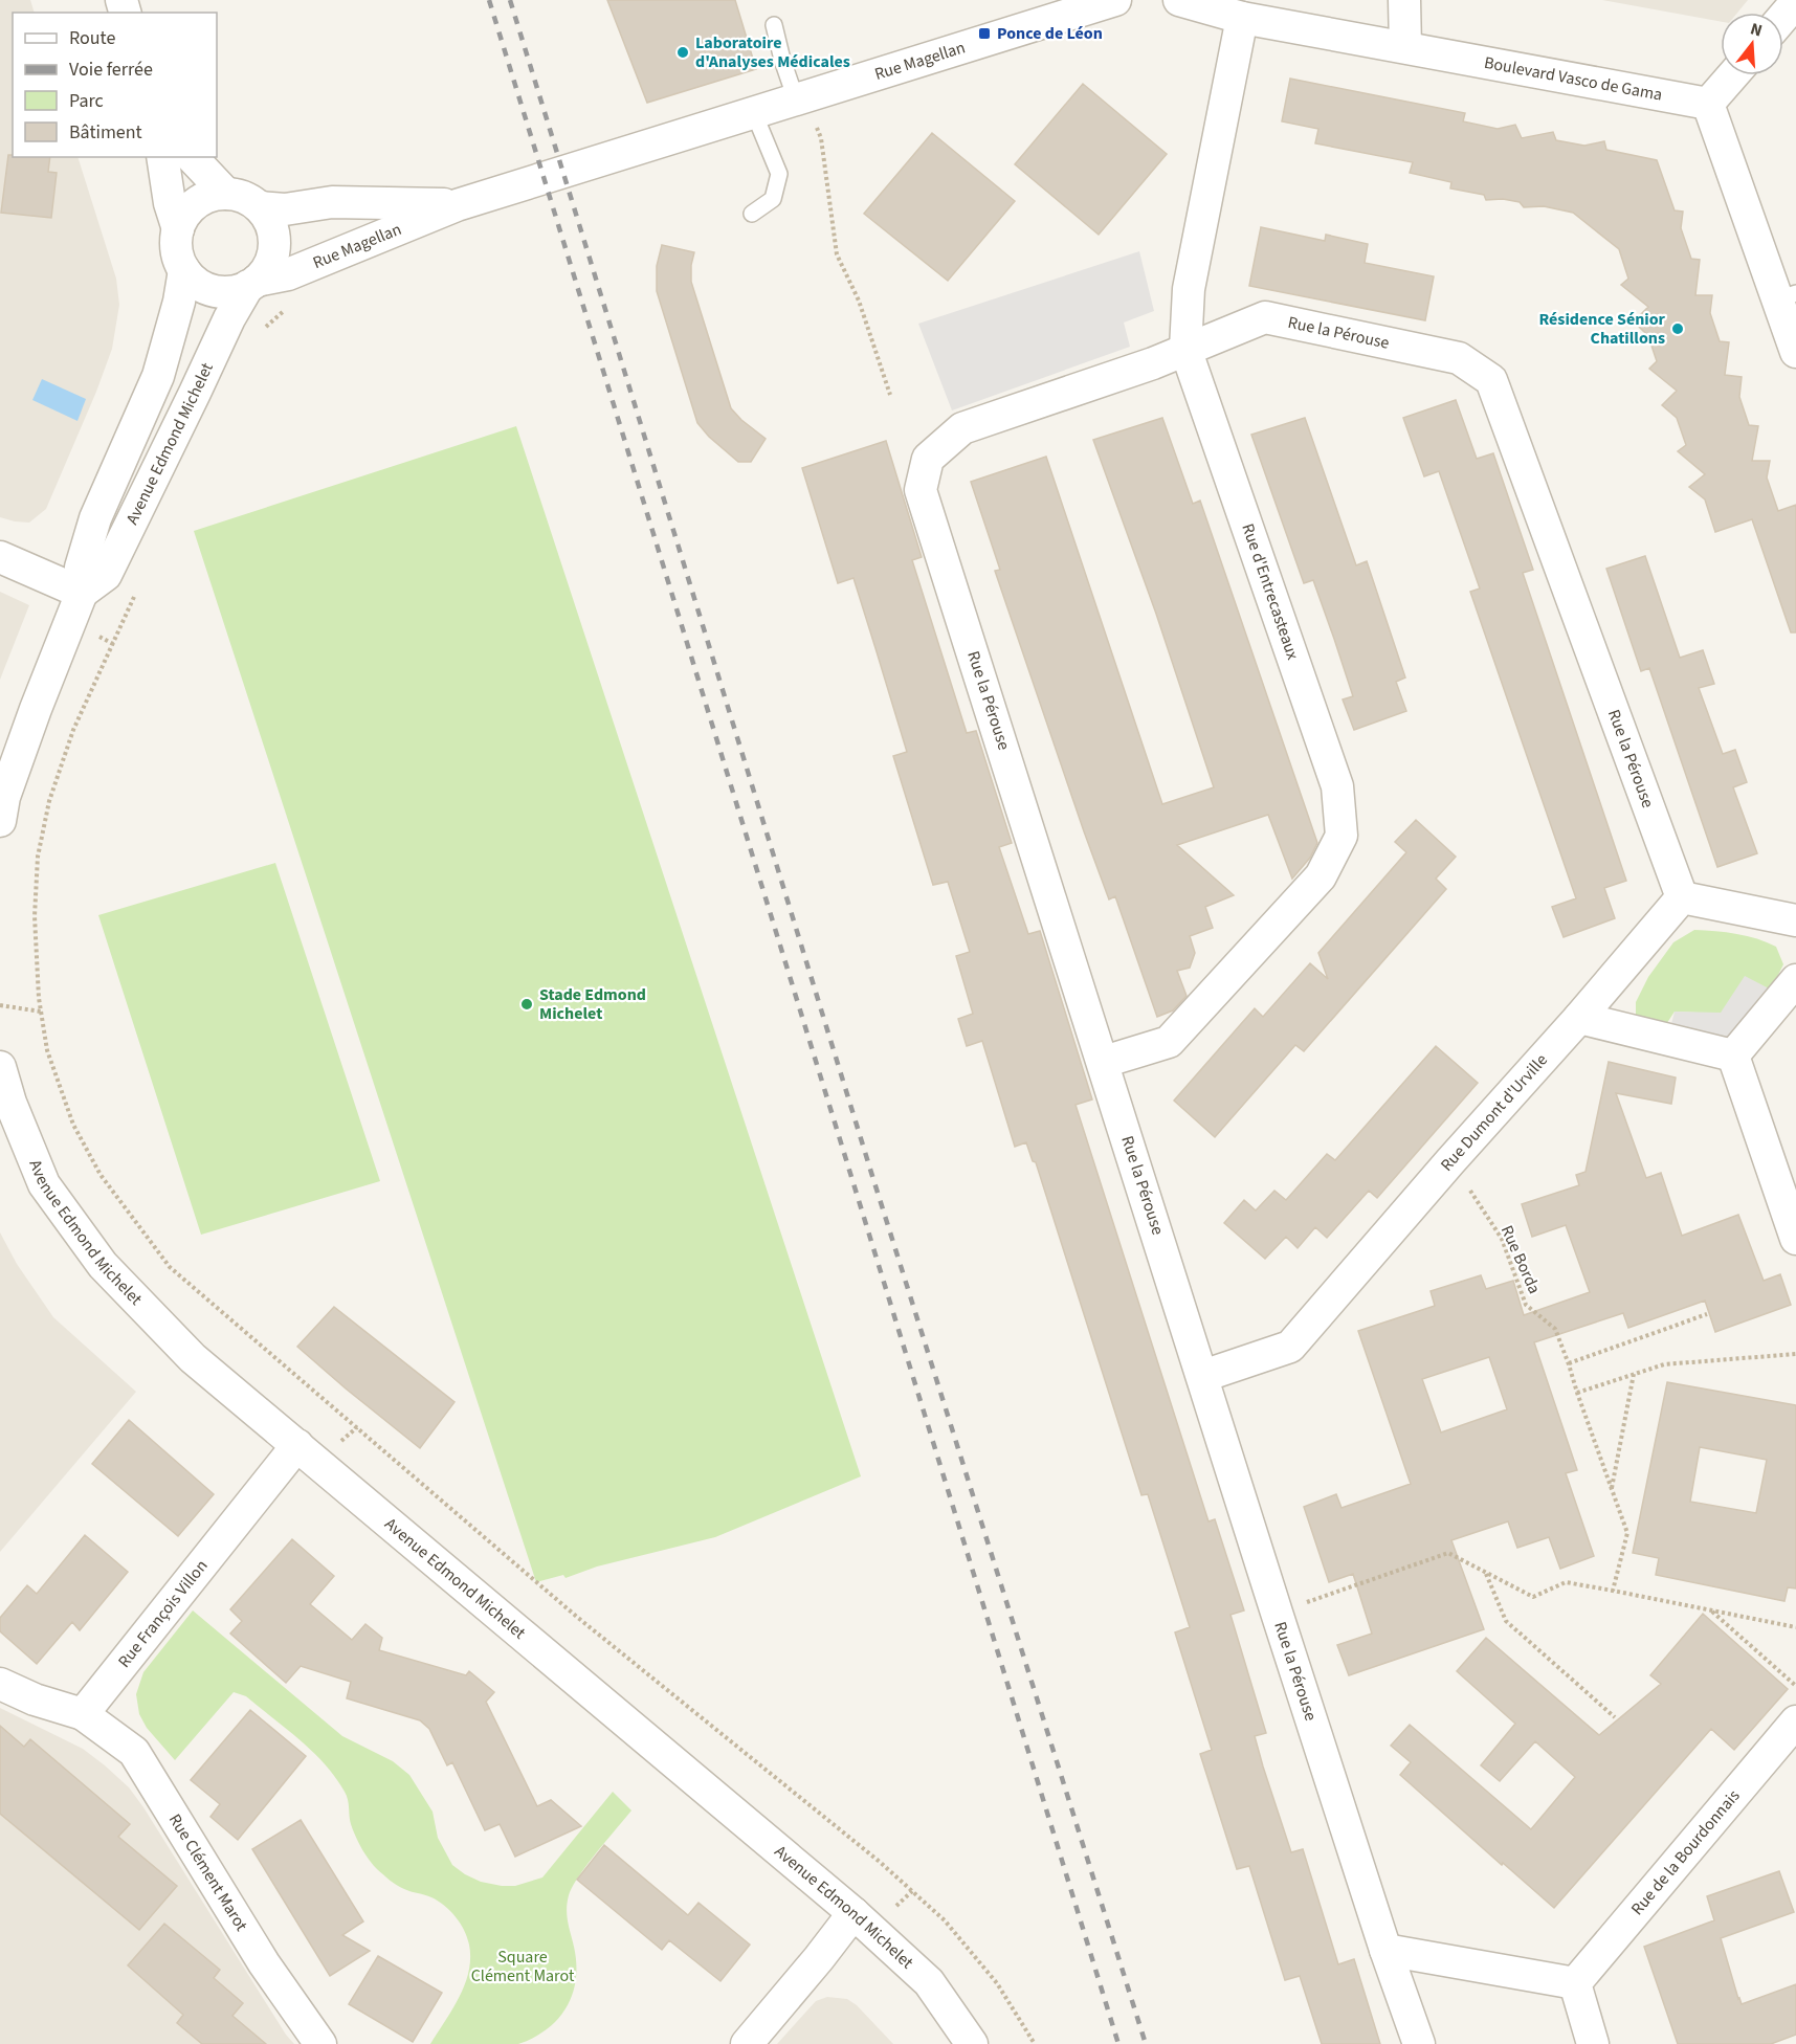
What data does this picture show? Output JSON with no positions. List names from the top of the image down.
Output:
{
  "streets": {
    "street": [
      "Rue Magellan",
      "Boulevard Vasco de Gama",
      "Rue la Pérouse",
      "Avenue Edmond Michelet",
      "Rue d'Entrecasteaux",
      "Rue Dumont d'Urville",
      "Rue François Villon",
      "Rue de la Bourdonnais",
      "Rue Clément Marot"
    ],
    "path": ["Rue Borda"]
  },
  "crossings": [
    ["Rue Magellan", "Avenue Edmond Michelet"],
    ["Boulevard Vasco de Gama", "Rue d'Entrecasteaux"],
    ["Rue la Pérouse", "Rue d'Entrecasteaux"],
    ["Rue la Pérouse", "Rue Dumont d'Urville"],
    ["Avenue Edmond Michelet", "Rue François Villon"],
    ["Rue Dumont d'Urville", "Rue Borda"],
    ["Rue François Villon", "Rue Clément Marot"]
  ],
  "parks": ["Square Clément Marot"],
  "places": {
    "transit": ["Ponce de Léon"],
    "other": ["Laboratoire d'Analyses Médicales", "Résidence Sénior Chatillons", "Stade Edmond Michelet"]
  },
  "legend": [
    "Route",
    "Voie ferrée",
    "Parc",
    "Bâtiment"
  ],
  "north": "top"
}
